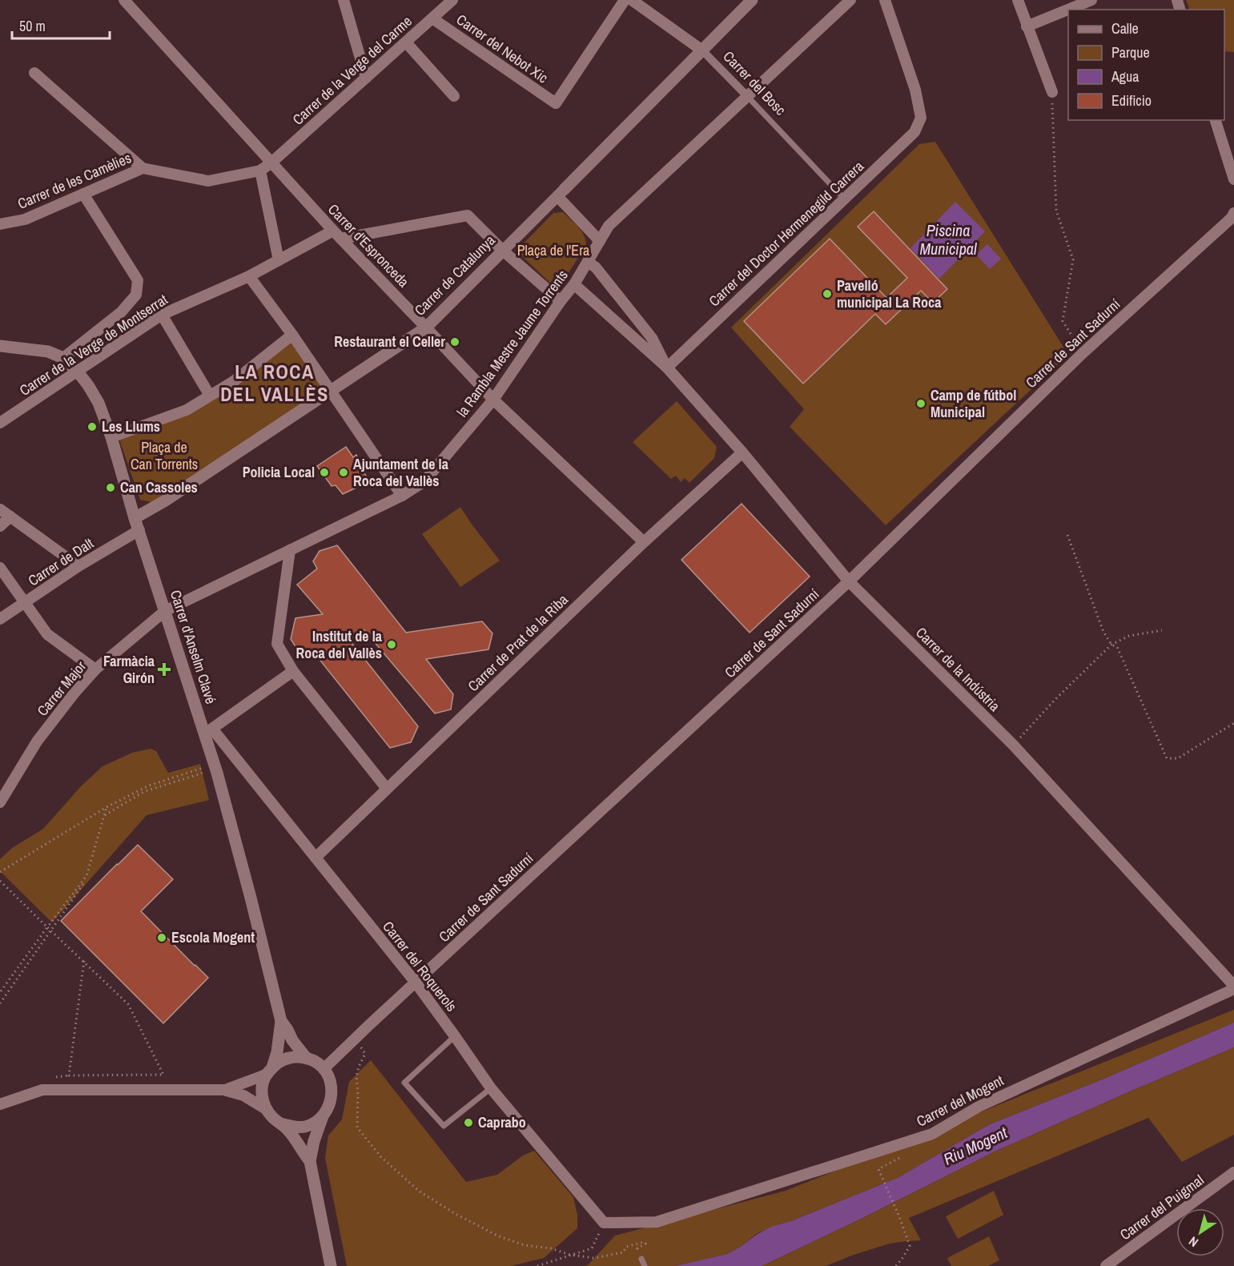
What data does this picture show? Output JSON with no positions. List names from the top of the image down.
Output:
{
  "streets": {
    "street": [
      "Carrer del Nebot Xic",
      "Carrer de la Verge del Carme",
      "Carrer del Bosc",
      "Carrer de les Camèlies",
      "Carrer del Doctor Hermenegild Carrera",
      "Carrer d'Espronceda",
      "Carrer de Catalunya",
      "la Rambla Mestre Jaume Torrents",
      "Carrer de Sant Sadurní",
      "Carrer de la Verge de Montserrat",
      "Carrer de Dalt",
      "Carrer de Prat de la Riba",
      "Carrer d'Anselm Clavé",
      "Carrer de la Indústria",
      "Carrer Major",
      "Carrer del Roquerols",
      "Carrer del Mogent",
      "Carrer del Puigmal"
    ]
  },
  "crossings": [
    ["Carrer del Nebot Xic", "Carrer de la Verge del Carme"],
    ["Carrer de la Verge del Carme", "Carrer de les Camèlies"],
    ["Carrer de la Verge del Carme", "Carrer d'Espronceda"],
    ["Carrer del Bosc", "Carrer del Doctor Hermenegild Carrera"],
    ["Carrer del Bosc", "Carrer de Catalunya"],
    ["Carrer del Bosc", "la Rambla Mestre Jaume Torrents"],
    ["Carrer de les Camèlies", "Carrer d'Espronceda"],
    ["Carrer del Doctor Hermenegild Carrera", "Carrer de la Indústria"],
    ["Carrer d'Espronceda", "Carrer de Catalunya"],
    ["Carrer d'Espronceda", "la Rambla Mestre Jaume Torrents"],
    ["Carrer d'Espronceda", "Carrer de la Verge de Montserrat"],
    ["Carrer d'Espronceda", "Carrer de Prat de la Riba"],
    ["Carrer de Catalunya", "Carrer de la Verge de Montserrat"],
    ["Carrer de Catalunya", "Carrer d'Anselm Clavé"],
    ["la Rambla Mestre Jaume Torrents", "Carrer de la Verge de Montserrat"],
    ["la Rambla Mestre Jaume Torrents", "Carrer d'Anselm Clavé"],
    ["la Rambla Mestre Jaume Torrents", "Carrer de la Indústria"],
    ["la Rambla Mestre Jaume Torrents", "Carrer Major"],
    ["Carrer de Sant Sadurní", "Carrer de la Indústria"],
    ["Carrer de Sant Sadurní", "Carrer del Roquerols"],
    ["Carrer de la Verge de Montserrat", "Carrer d'Anselm Clavé"],
    ["Carrer de Dalt", "Carrer d'Anselm Clavé"],
    ["Carrer de Prat de la Riba", "Carrer de la Indústria"],
    ["Carrer de Prat de la Riba", "Carrer del Roquerols"],
    ["Carrer d'Anselm Clavé", "Carrer Major"],
    ["Carrer d'Anselm Clavé", "Carrer del Roquerols"],
    ["Carrer de la Indústria", "Carrer del Mogent"],
    ["Carrer del Roquerols", "Carrer del Mogent"]
  ],
  "districts": ["LA ROCA DEL VALLÈS"],
  "water": ["Piscina Municipal", "Riu Mogent"],
  "parks": ["Plaça de l'Era", "Plaça de Can Torrents"],
  "places": {
    "other": [
      "Pavelló municipal La Roca",
      "Restaurant el Celler",
      "Camp de fútbol Municipal",
      "Les Llums",
      "Policia Local",
      "Ajuntament de la Roca del Vallès",
      "Can Cassoles",
      "Institut de la Roca del Vallès",
      "Escola Mogent",
      "Caprabo"
    ],
    "health": ["Farmàcia Girón"]
  },
  "legend": [
    "Calle",
    "Parque",
    "Agua",
    "Edificio"
  ],
  "scale_bar": "50 m",
  "north": "bottom left"
}
